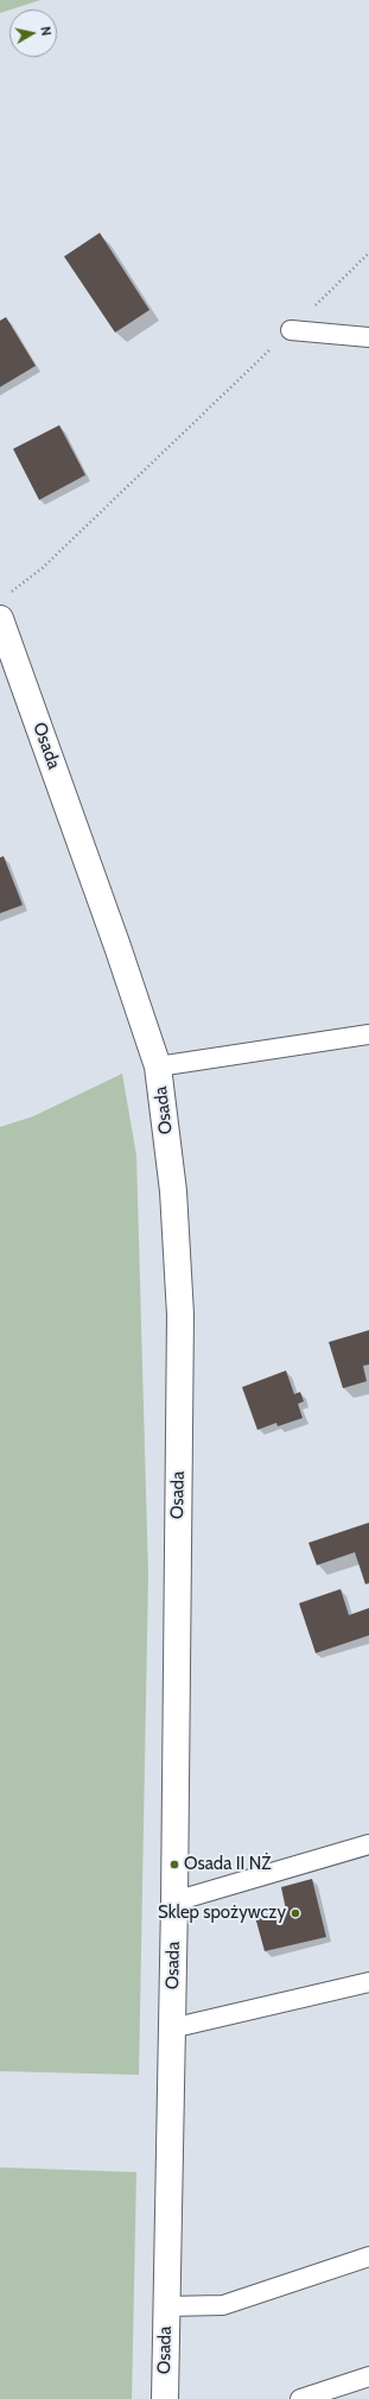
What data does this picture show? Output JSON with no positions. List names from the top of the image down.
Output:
{
  "streets": {
    "street": ["Osada"]
  },
  "places": ["Osada II NŻ", "Sklep spożywczy"],
  "north": "right"
}
